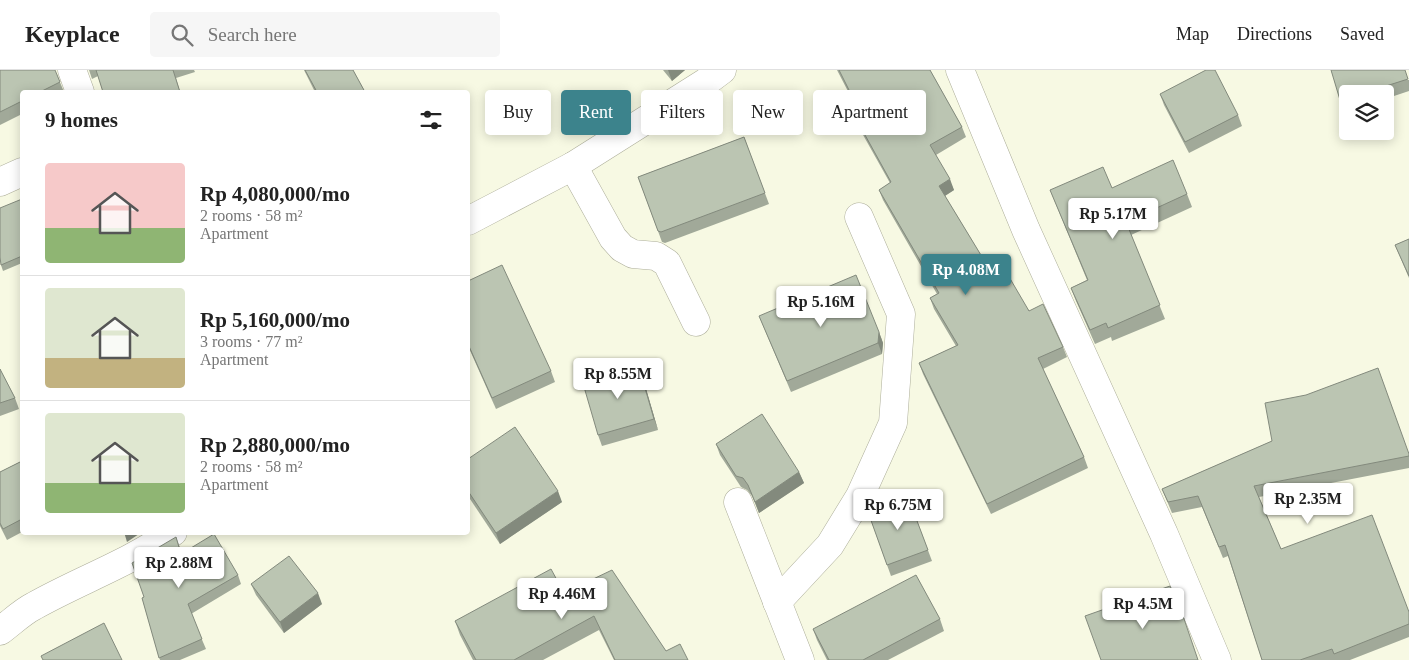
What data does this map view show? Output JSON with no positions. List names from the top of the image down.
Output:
{
  "page": {
    "header": "Keyplace",
    "search": "Search here",
    "nav": ["Map", "Directions", "Saved"],
    "chip": [
      "Buy",
      "Rent",
      "Filters",
      "New",
      "Apartment"
    ],
    "heading": "9 homes",
    "list": [
      {
        "name": "Rp 4,080,000/mo",
        "note": "2 rooms · 58 m² · Apartment"
      },
      {
        "name": "Rp 5,160,000/mo",
        "note": "3 rooms · 77 m² · Apartment"
      },
      {
        "name": "Rp 2,880,000/mo",
        "note": "2 rooms · 58 m² · Apartment"
      }
    ],
    "price": [
      "Rp 5.17M",
      "Rp 4.08M",
      "Rp 5.16M",
      "Rp 8.55M",
      "Rp 2.35M",
      "Rp 6.75M",
      "Rp 2.88M",
      "Rp 4.46M",
      "Rp 4.5M"
    ]
  }
}
